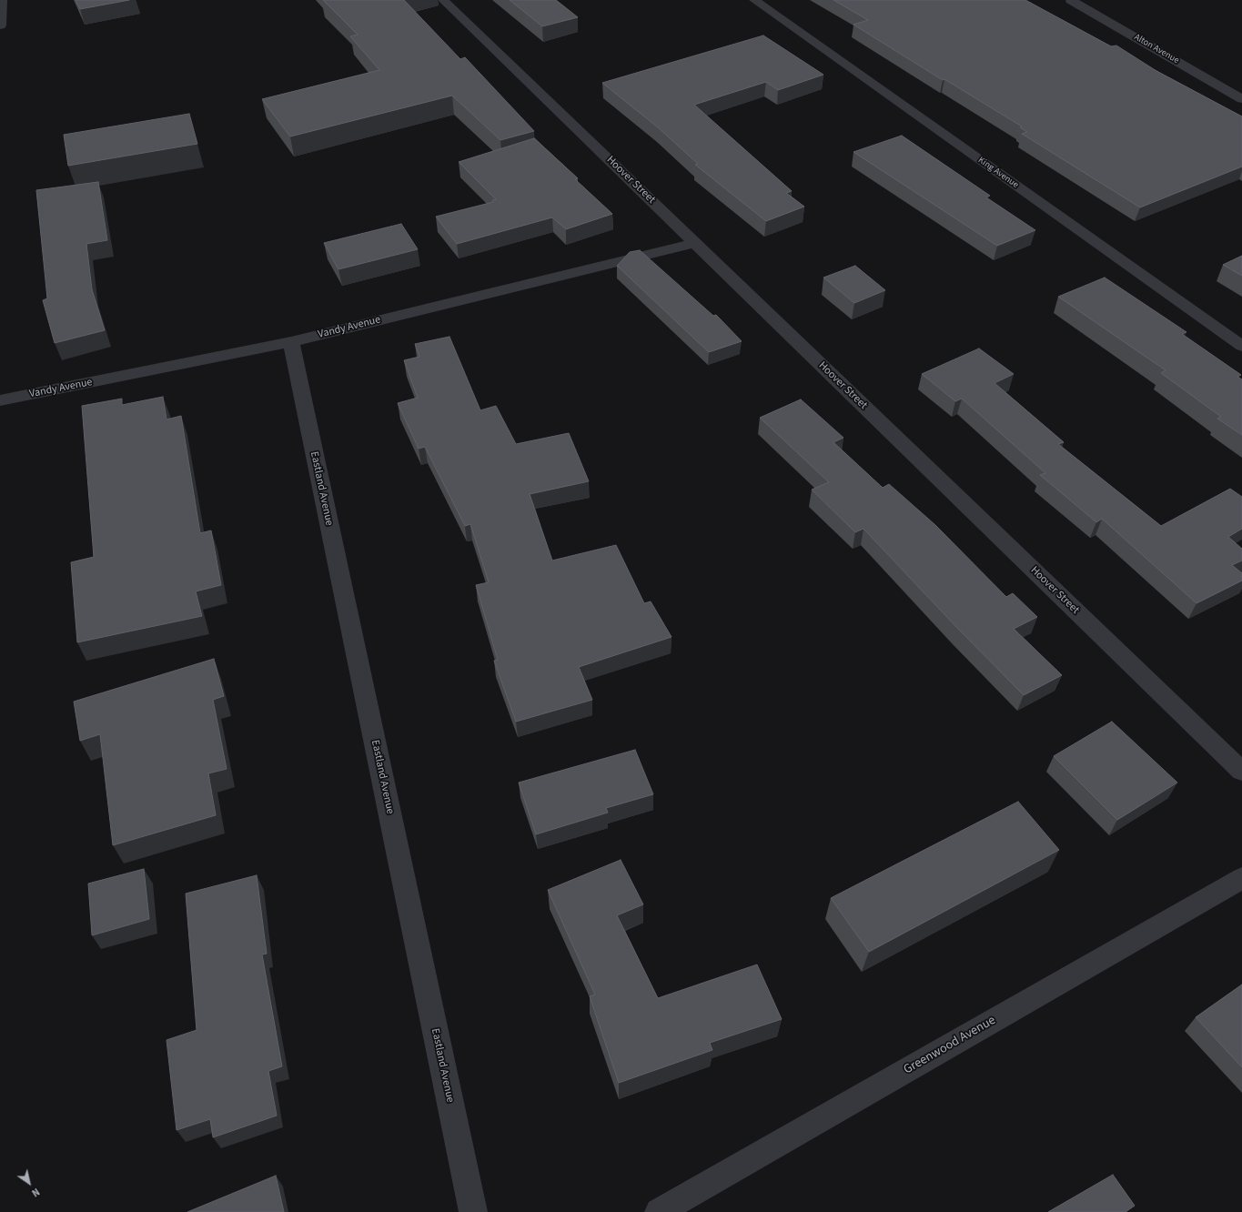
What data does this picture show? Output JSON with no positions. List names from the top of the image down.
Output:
{
  "streets": {
    "street": [
      "Alton Avenue",
      "King Avenue",
      "Hoover Street",
      "Vandy Avenue",
      "Eastland Avenue",
      "Greenwood Avenue"
    ]
  },
  "crossings": [
    ["Hoover Street", "Vandy Avenue"],
    ["Vandy Avenue", "Eastland Avenue"]
  ],
  "north": "bottom right"
}
